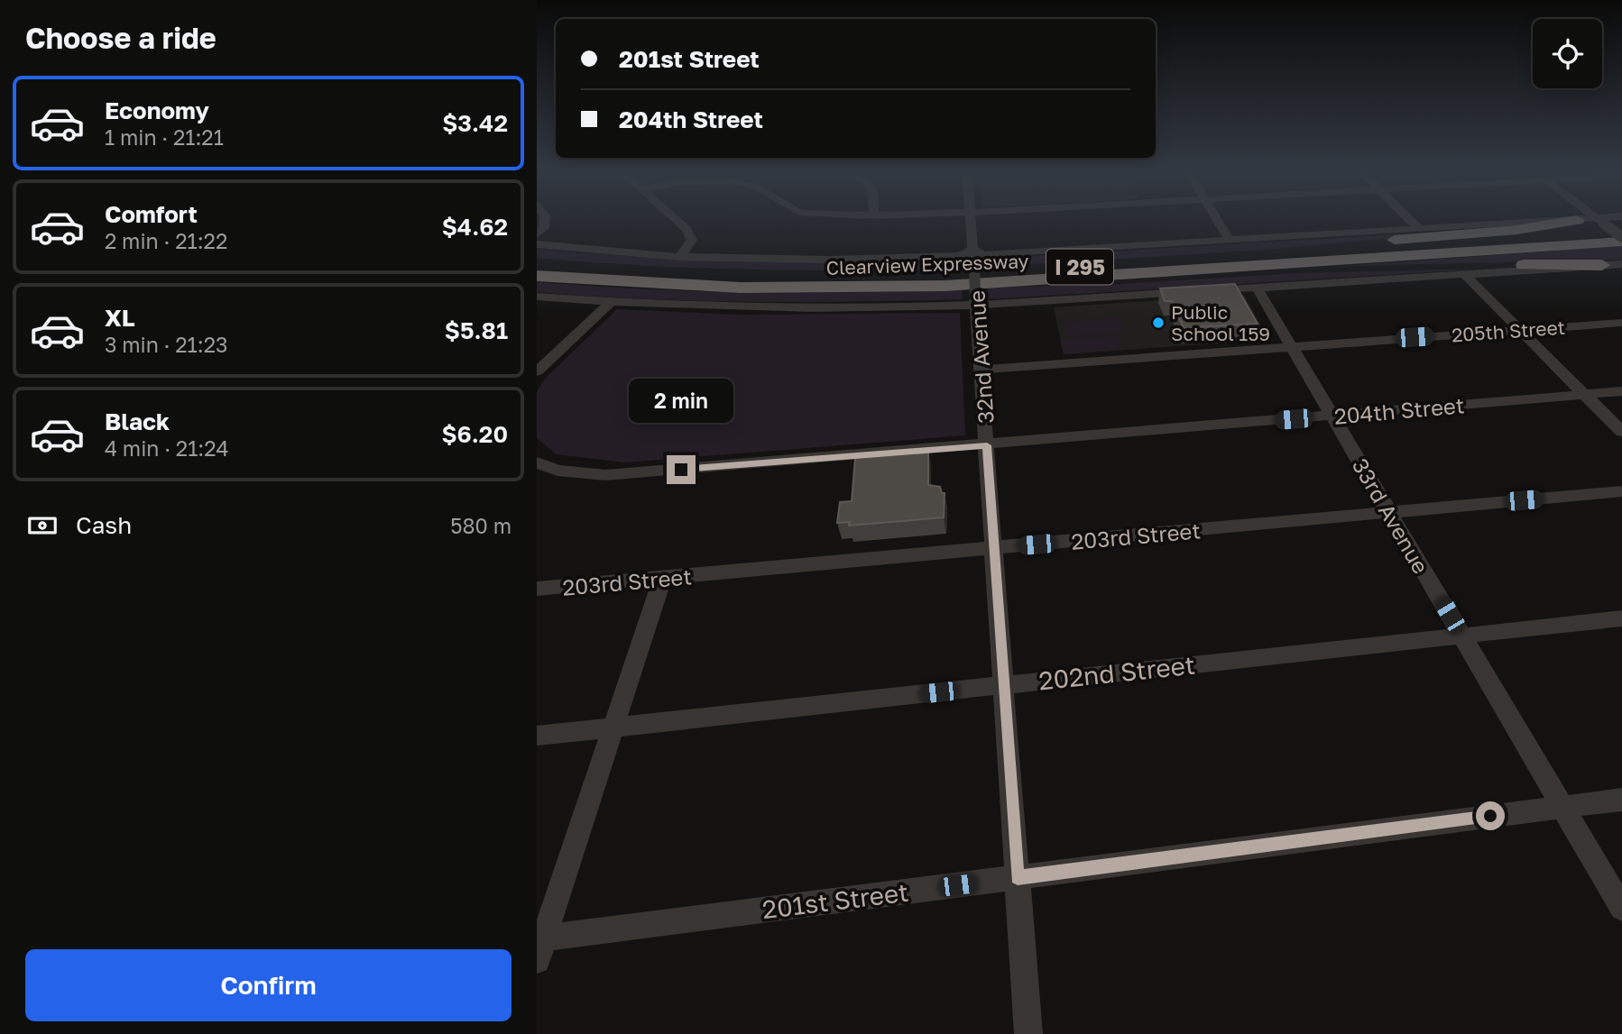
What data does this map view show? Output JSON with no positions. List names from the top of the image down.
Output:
{
  "streets": {
    "highway": ["Clearview Expressway", "I 295"],
    "street": [
      "205th Street",
      "32nd Avenue",
      "204th Street",
      "33rd Avenue",
      "203rd Street",
      "202nd Street",
      "201st Street"
    ]
  },
  "crossings": [
    ["Clearview Expressway", "32nd Avenue"],
    ["Clearview Expressway", "33rd Avenue"],
    ["205th Street", "32nd Avenue"],
    ["205th Street", "33rd Avenue"],
    ["32nd Avenue", "204th Street"],
    ["32nd Avenue", "203rd Street"],
    ["32nd Avenue", "202nd Street"],
    ["32nd Avenue", "201st Street"],
    ["204th Street", "33rd Avenue"],
    ["33rd Avenue", "203rd Street"],
    ["33rd Avenue", "202nd Street"],
    ["33rd Avenue", "201st Street"]
  ],
  "places": ["Public School 159"],
  "page": {
    "heading": "Choose a ride",
    "banner": ["201st Street", "204th Street"],
    "list": [
      {
        "name": "Economy",
        "note": "1 min · 21:21",
        "value": "$3.42"
      },
      {
        "name": "Comfort",
        "note": "2 min · 21:22",
        "value": "$4.62"
      },
      {
        "name": "XL",
        "note": "3 min · 21:23",
        "value": "$5.81"
      },
      {
        "name": "Black",
        "note": "4 min · 21:24",
        "value": "$6.20"
      }
    ],
    "bubble": "2 min",
    "pay": ["Cash", "580 m"],
    "buttons": "Confirm"
  }
}
